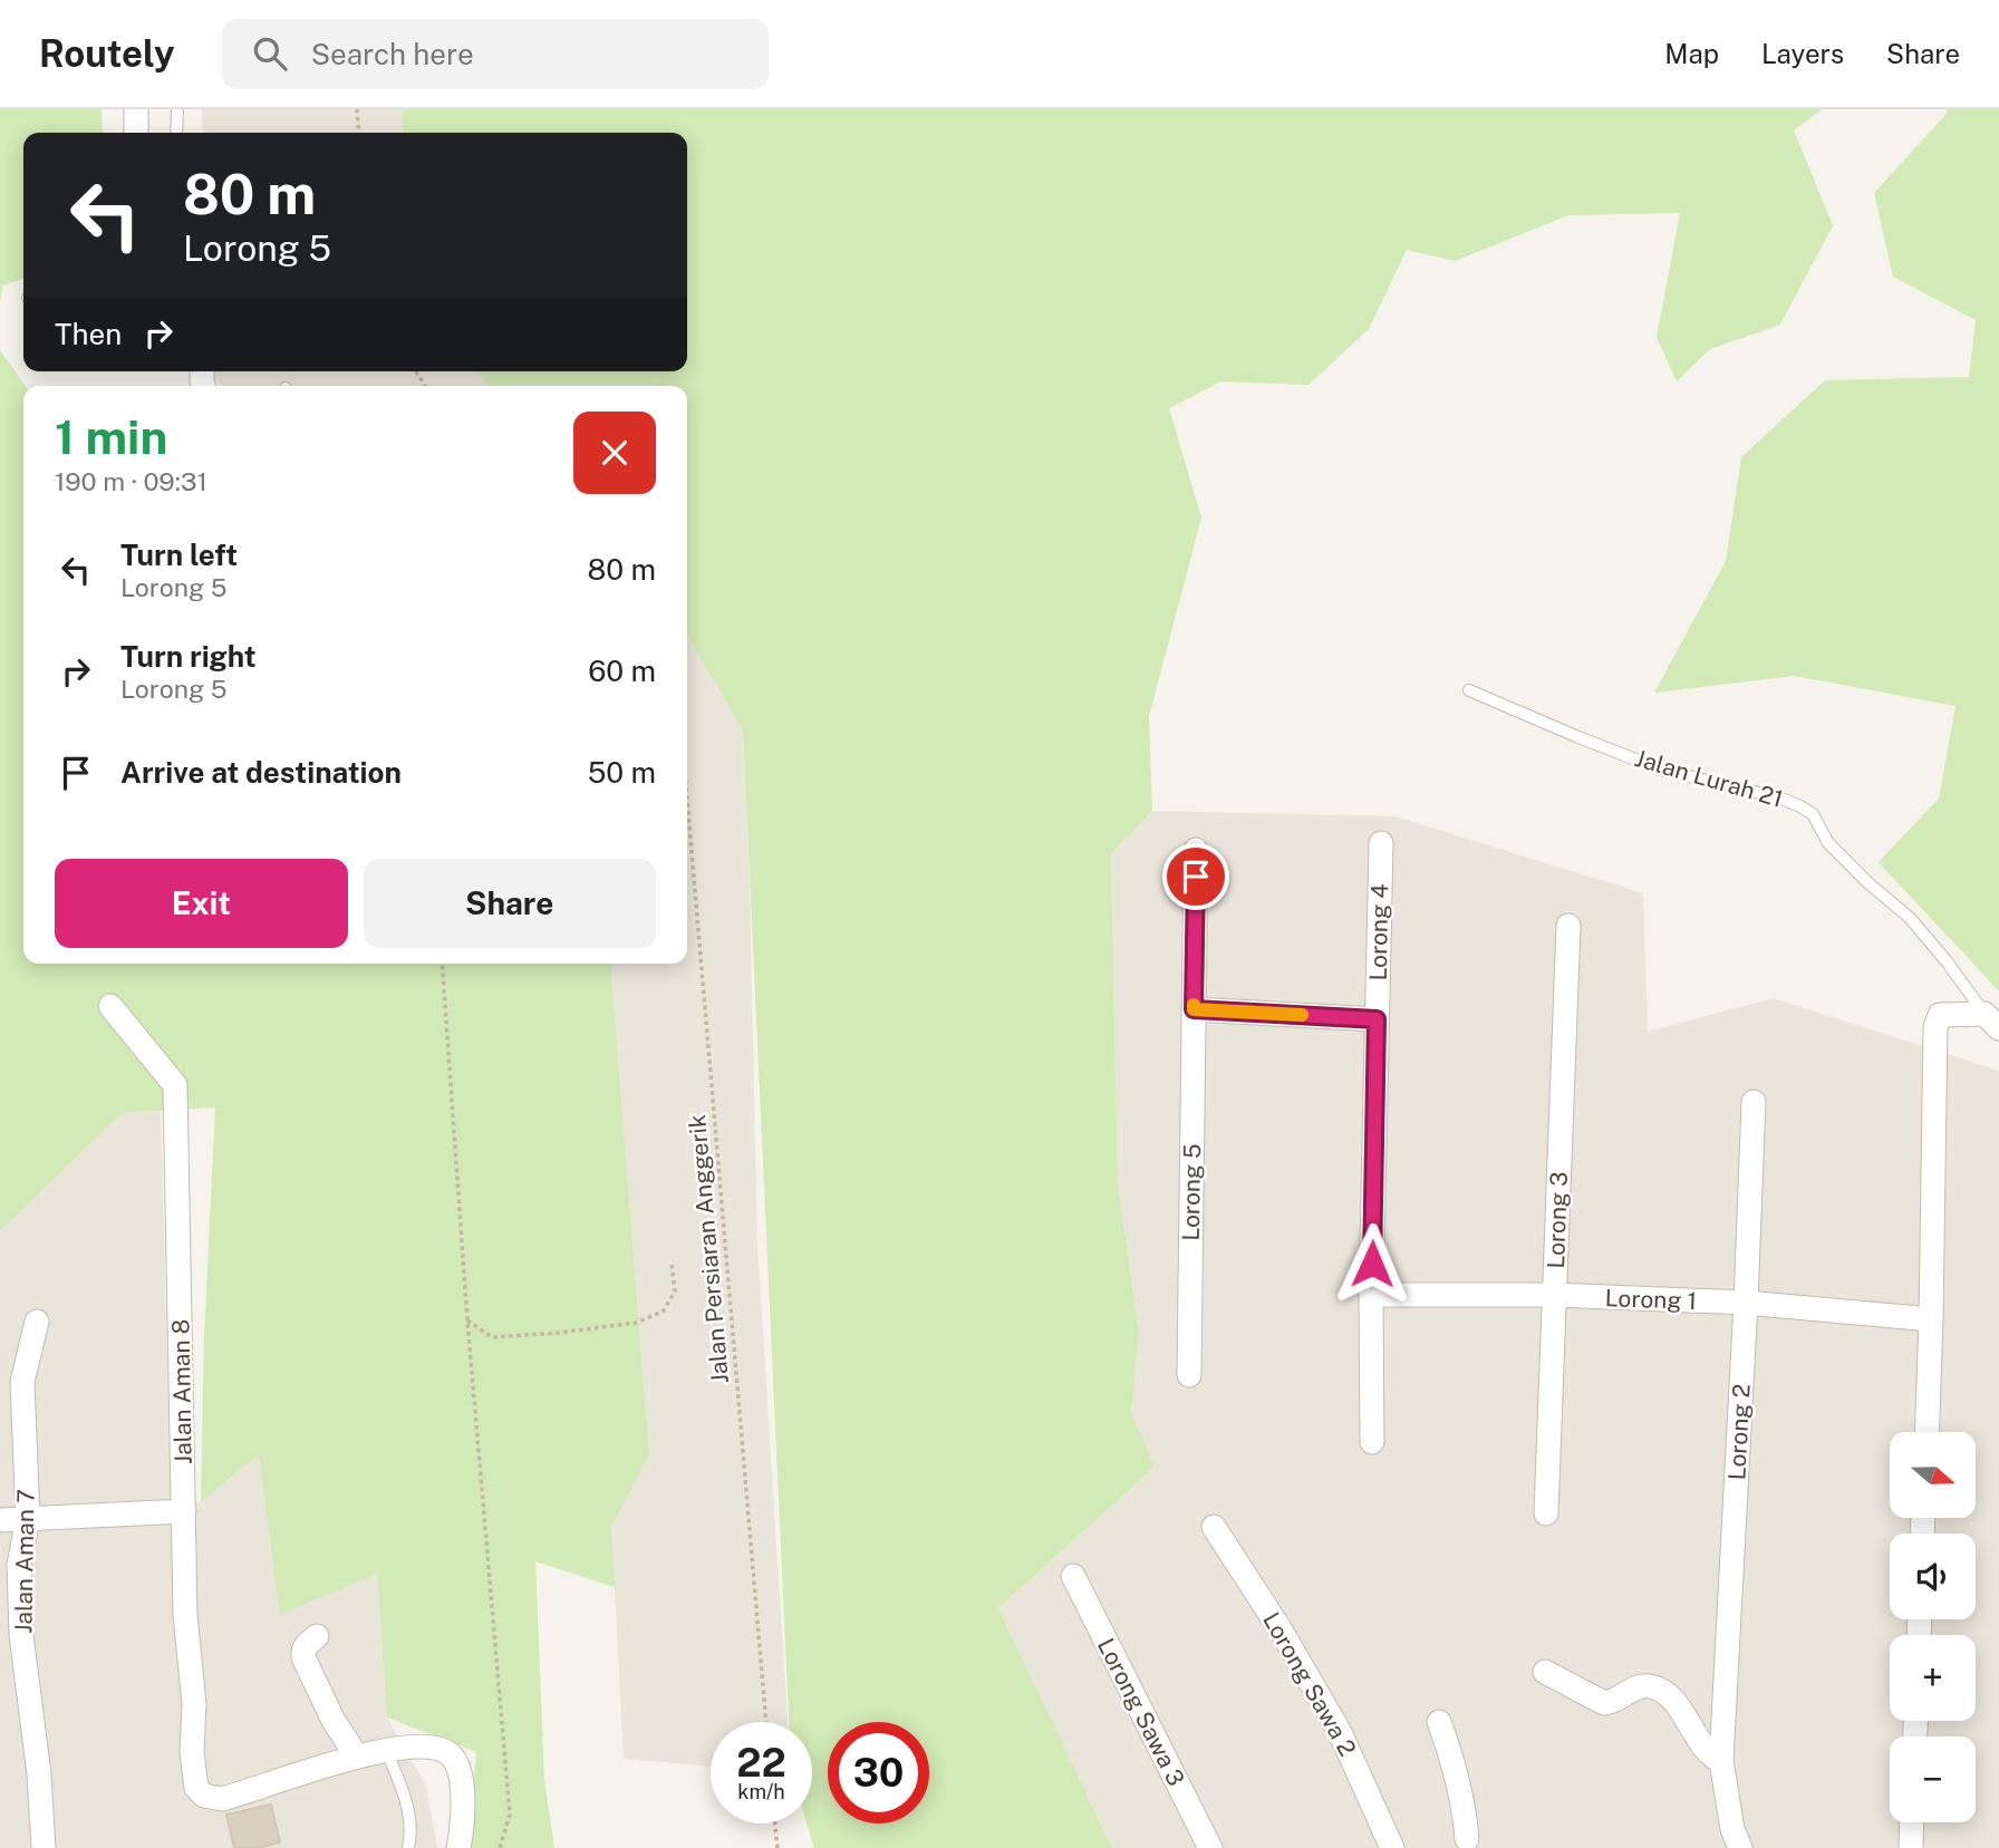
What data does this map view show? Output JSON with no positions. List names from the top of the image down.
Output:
{
  "streets": {
    "street": [
      "Lorong 4",
      "Lorong 5",
      "Lorong 3",
      "Lorong 1",
      "Jalan Aman 8",
      "Lorong 2",
      "Jalan Aman 7",
      "Lorong Sawa 2",
      "Lorong Sawa 3"
    ],
    "lane": ["Jalan Lurah 21"],
    "path": ["Jalan Persiaran Anggerik"]
  },
  "crossings": [
    ["Lorong 4", "Lorong 1"],
    ["Lorong 3", "Lorong 1"],
    ["Lorong 1", "Lorong 2"]
  ],
  "north": "right",
  "page": {
    "header": "Routely",
    "search": "Search here",
    "nav": ["Map", "Layers", "Share"],
    "turn": ["80 m", "Lorong 5"],
    "then": "Then",
    "heading": ["1 min", "190 m · 09:31"],
    "list": [
      {
        "name": "Turn left",
        "note": "Lorong 5",
        "value": "80 m"
      },
      {
        "name": "Turn right",
        "note": "Lorong 5",
        "value": "60 m"
      },
      {
        "name": "Arrive at destination",
        "value": "50 m"
      }
    ],
    "buttons": ["Exit", "Share"],
    "map_buttons": ["+", "−"],
    "speed": "22 km/h",
    "limit": "30"
  }
}
